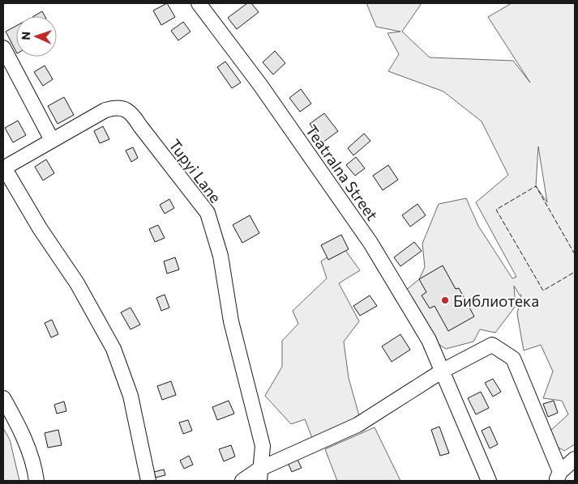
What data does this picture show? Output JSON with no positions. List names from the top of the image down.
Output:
{
  "streets": {
    "street": ["Tupyi Lane", "Teatralna Street"]
  },
  "places": ["Библиотека"],
  "north": "left"
}
